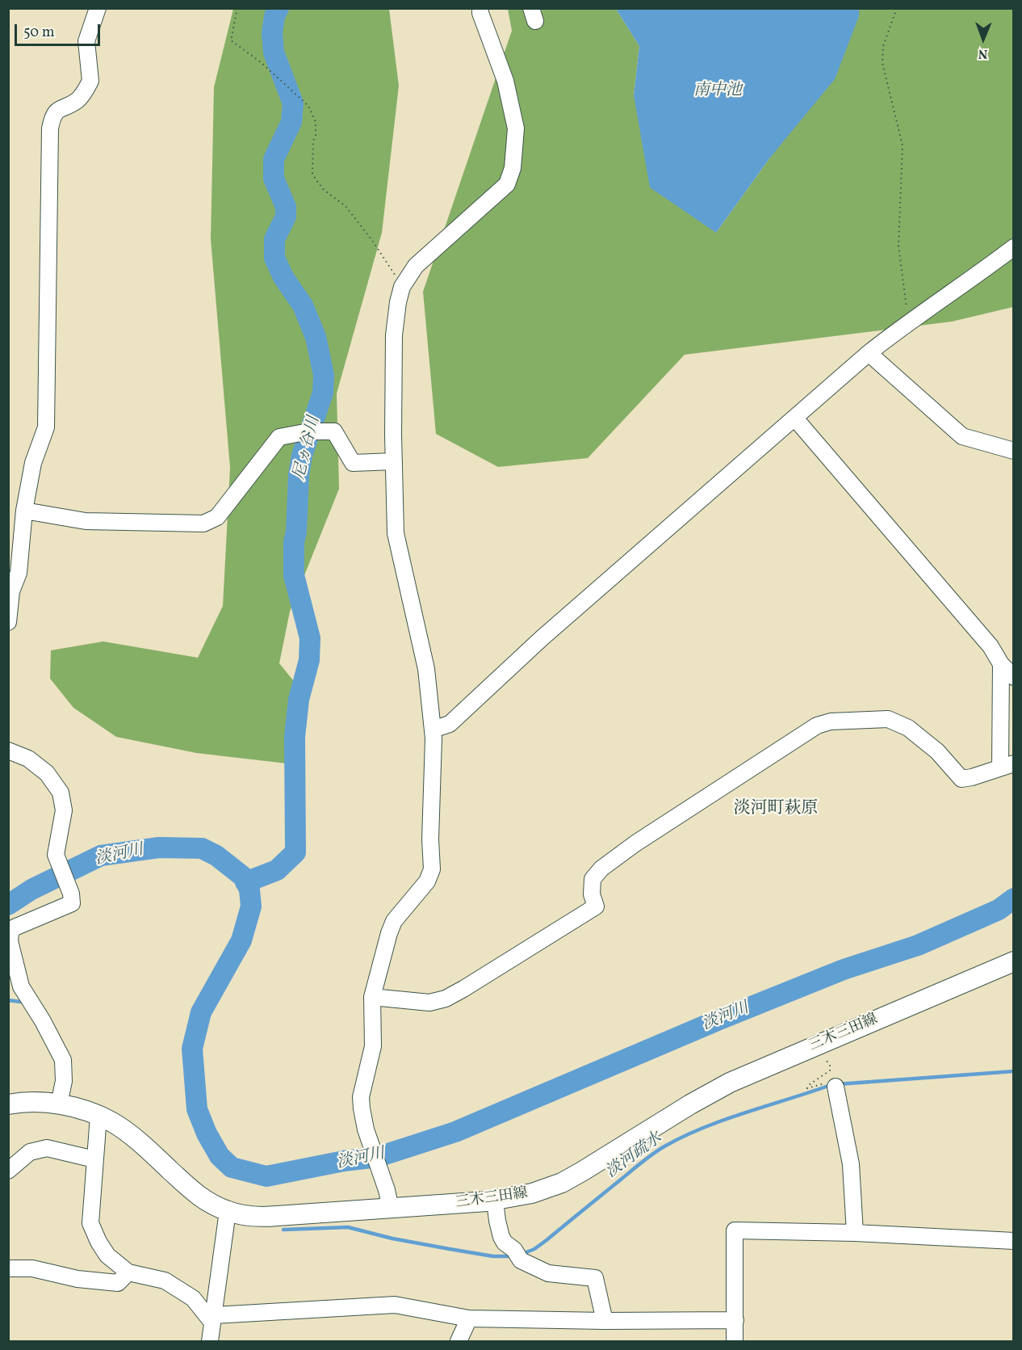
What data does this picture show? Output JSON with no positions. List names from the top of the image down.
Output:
{
  "streets": {
    "main road": ["三木三田線"]
  },
  "districts": ["淡河町萩原"],
  "water": [
    "南中池",
    "尼ヵ谷川",
    "淡河川",
    "淡河疏水"
  ],
  "scale_bar": "50 m",
  "north": "bottom"
}
